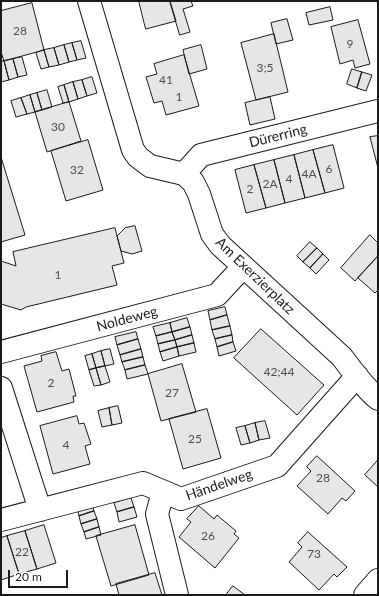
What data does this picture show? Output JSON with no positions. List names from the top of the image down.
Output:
{
  "streets": {
    "street": [
      "Dürerring",
      "Am Exerzierplatz",
      "Noldeweg",
      "Händelweg"
    ]
  },
  "crossings": [
    ["Dürerring", "Am Exerzierplatz"],
    ["Am Exerzierplatz", "Noldeweg"],
    ["Am Exerzierplatz", "Händelweg"]
  ],
  "house_numbers": [
    "28",
    "9",
    "3;5",
    "41",
    "1",
    "30",
    "6",
    "32",
    "4A",
    "4",
    "2A",
    "2",
    "1",
    "42;44",
    "2",
    "27",
    "25",
    "4",
    "28",
    "26",
    "22",
    "73"
  ],
  "scale_bar": "20 m"
}
